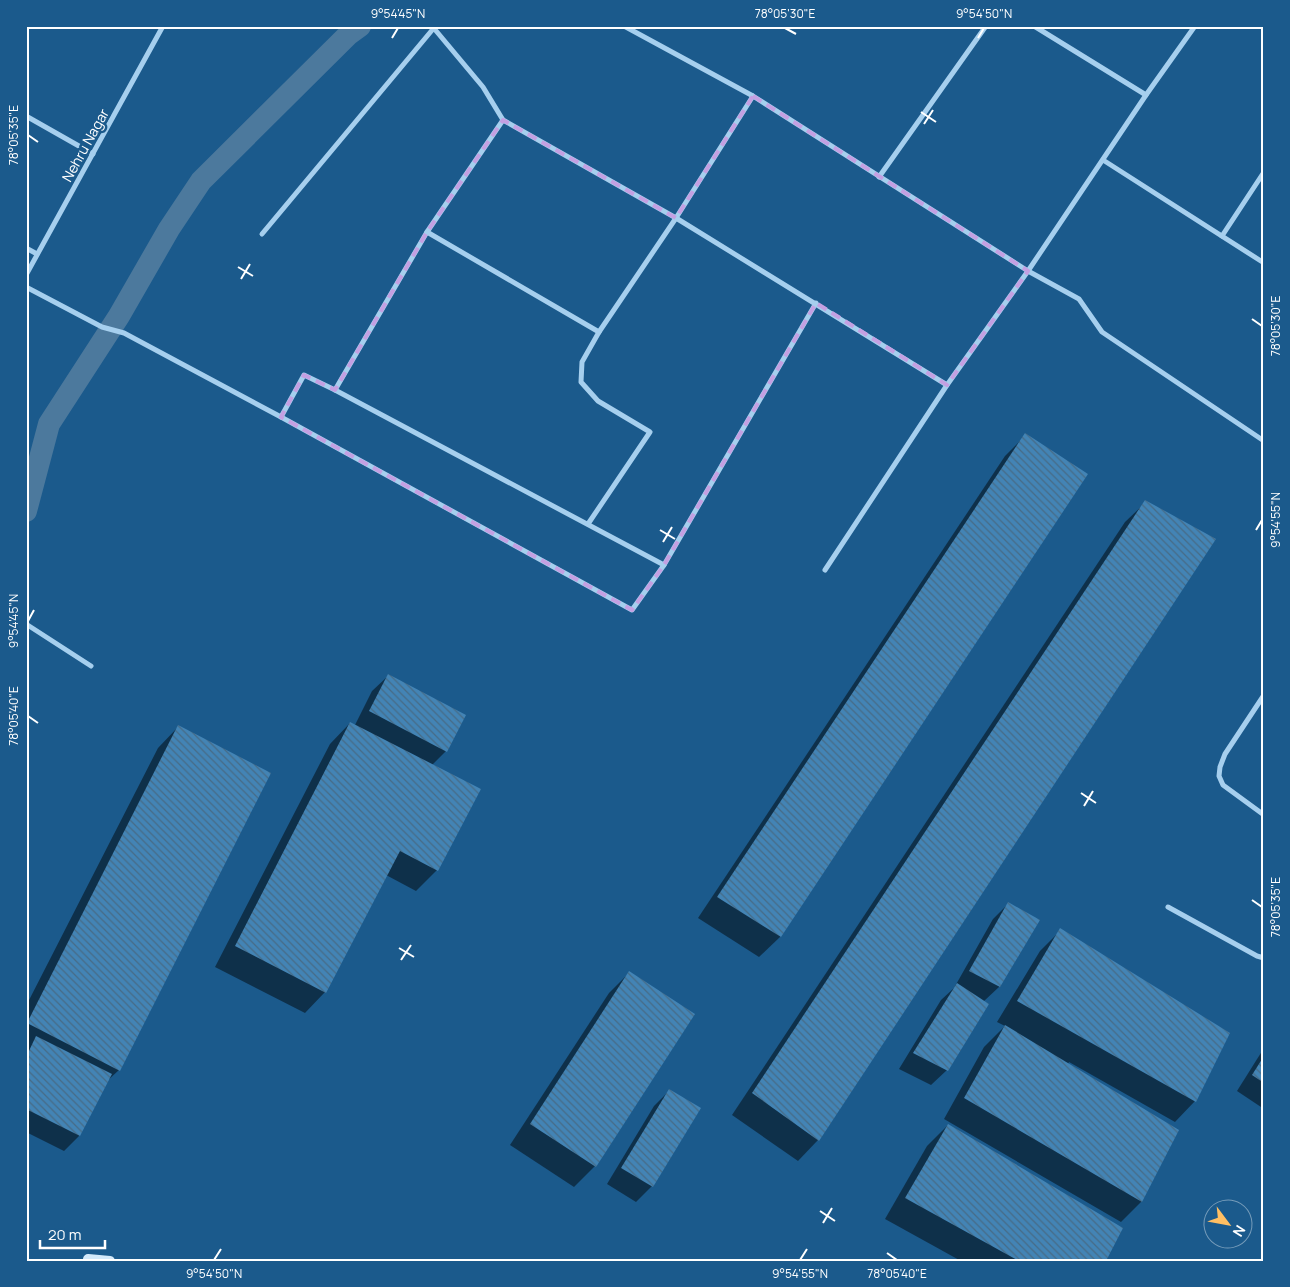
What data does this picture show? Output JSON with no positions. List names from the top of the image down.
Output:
{
  "streets": {
    "street": ["Nehru Nagar"]
  },
  "scale_bar": "20 m",
  "north": "bottom right",
  "coordinates": [
    "9°54'45\"N",
    "78°05'30\"E",
    "9°54'50\"N",
    "78°05'35\"E",
    "9°54'55\"N",
    "78°05'40\"E"
  ]
}
